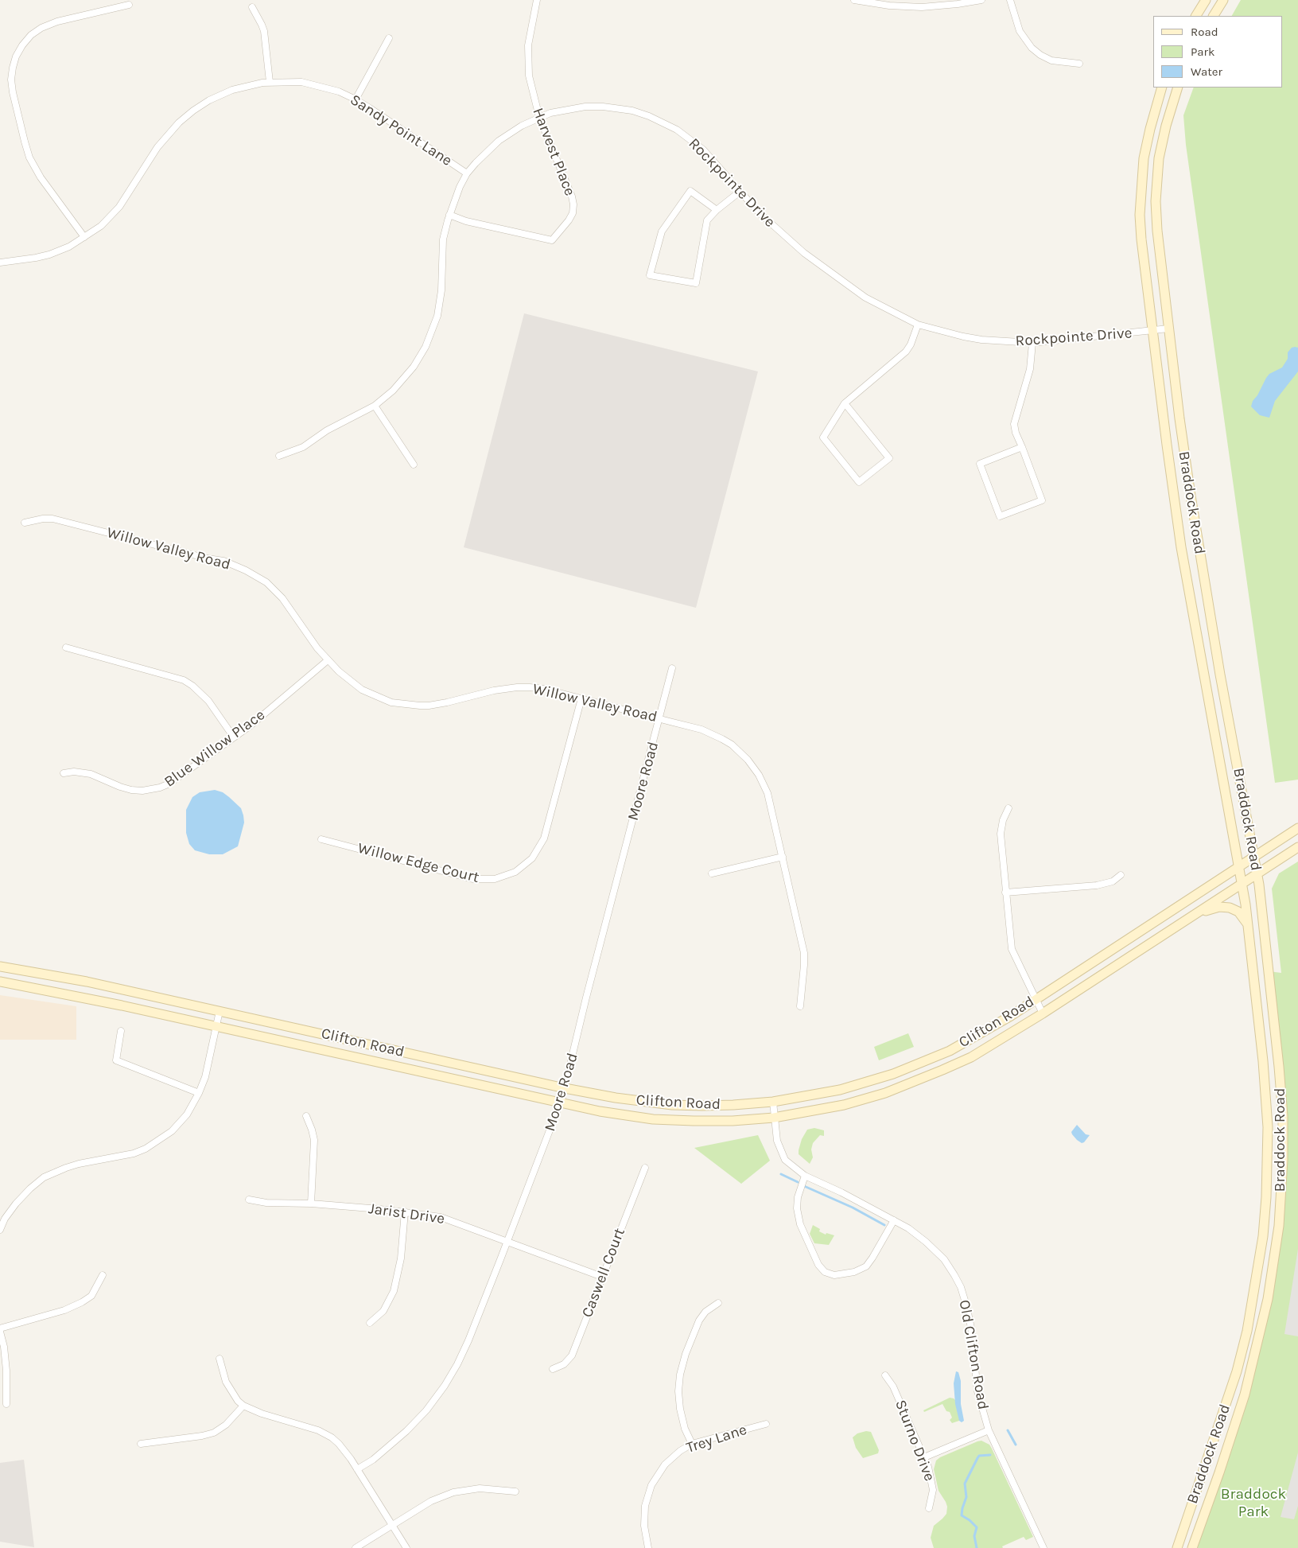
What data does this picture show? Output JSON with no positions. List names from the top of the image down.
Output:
{
  "streets": {
    "main road": ["Braddock Road", "Clifton Road"],
    "street": [
      "Sandy Point Lane",
      "Harvest Place",
      "Rockpointe Drive",
      "Willow Valley Road",
      "Blue Willow Place",
      "Moore Road",
      "Willow Edge Court",
      "Jarist Drive",
      "Caswell Court",
      "Old Clifton Road",
      "Trey Lane",
      "Sturno Drive"
    ]
  },
  "crossings": [
    ["Sandy Point Lane", "Rockpointe Drive"],
    ["Harvest Place", "Rockpointe Drive"],
    ["Rockpointe Drive", "Braddock Road"],
    ["Braddock Road", "Clifton Road"],
    ["Willow Valley Road", "Blue Willow Place"],
    ["Willow Valley Road", "Moore Road"],
    ["Willow Valley Road", "Willow Edge Court"],
    ["Moore Road", "Clifton Road"],
    ["Moore Road", "Jarist Drive"],
    ["Clifton Road", "Old Clifton Road"],
    ["Jarist Drive", "Caswell Court"]
  ],
  "parks": ["Braddock Park"],
  "legend": ["Road", "Park", "Water"]
}
